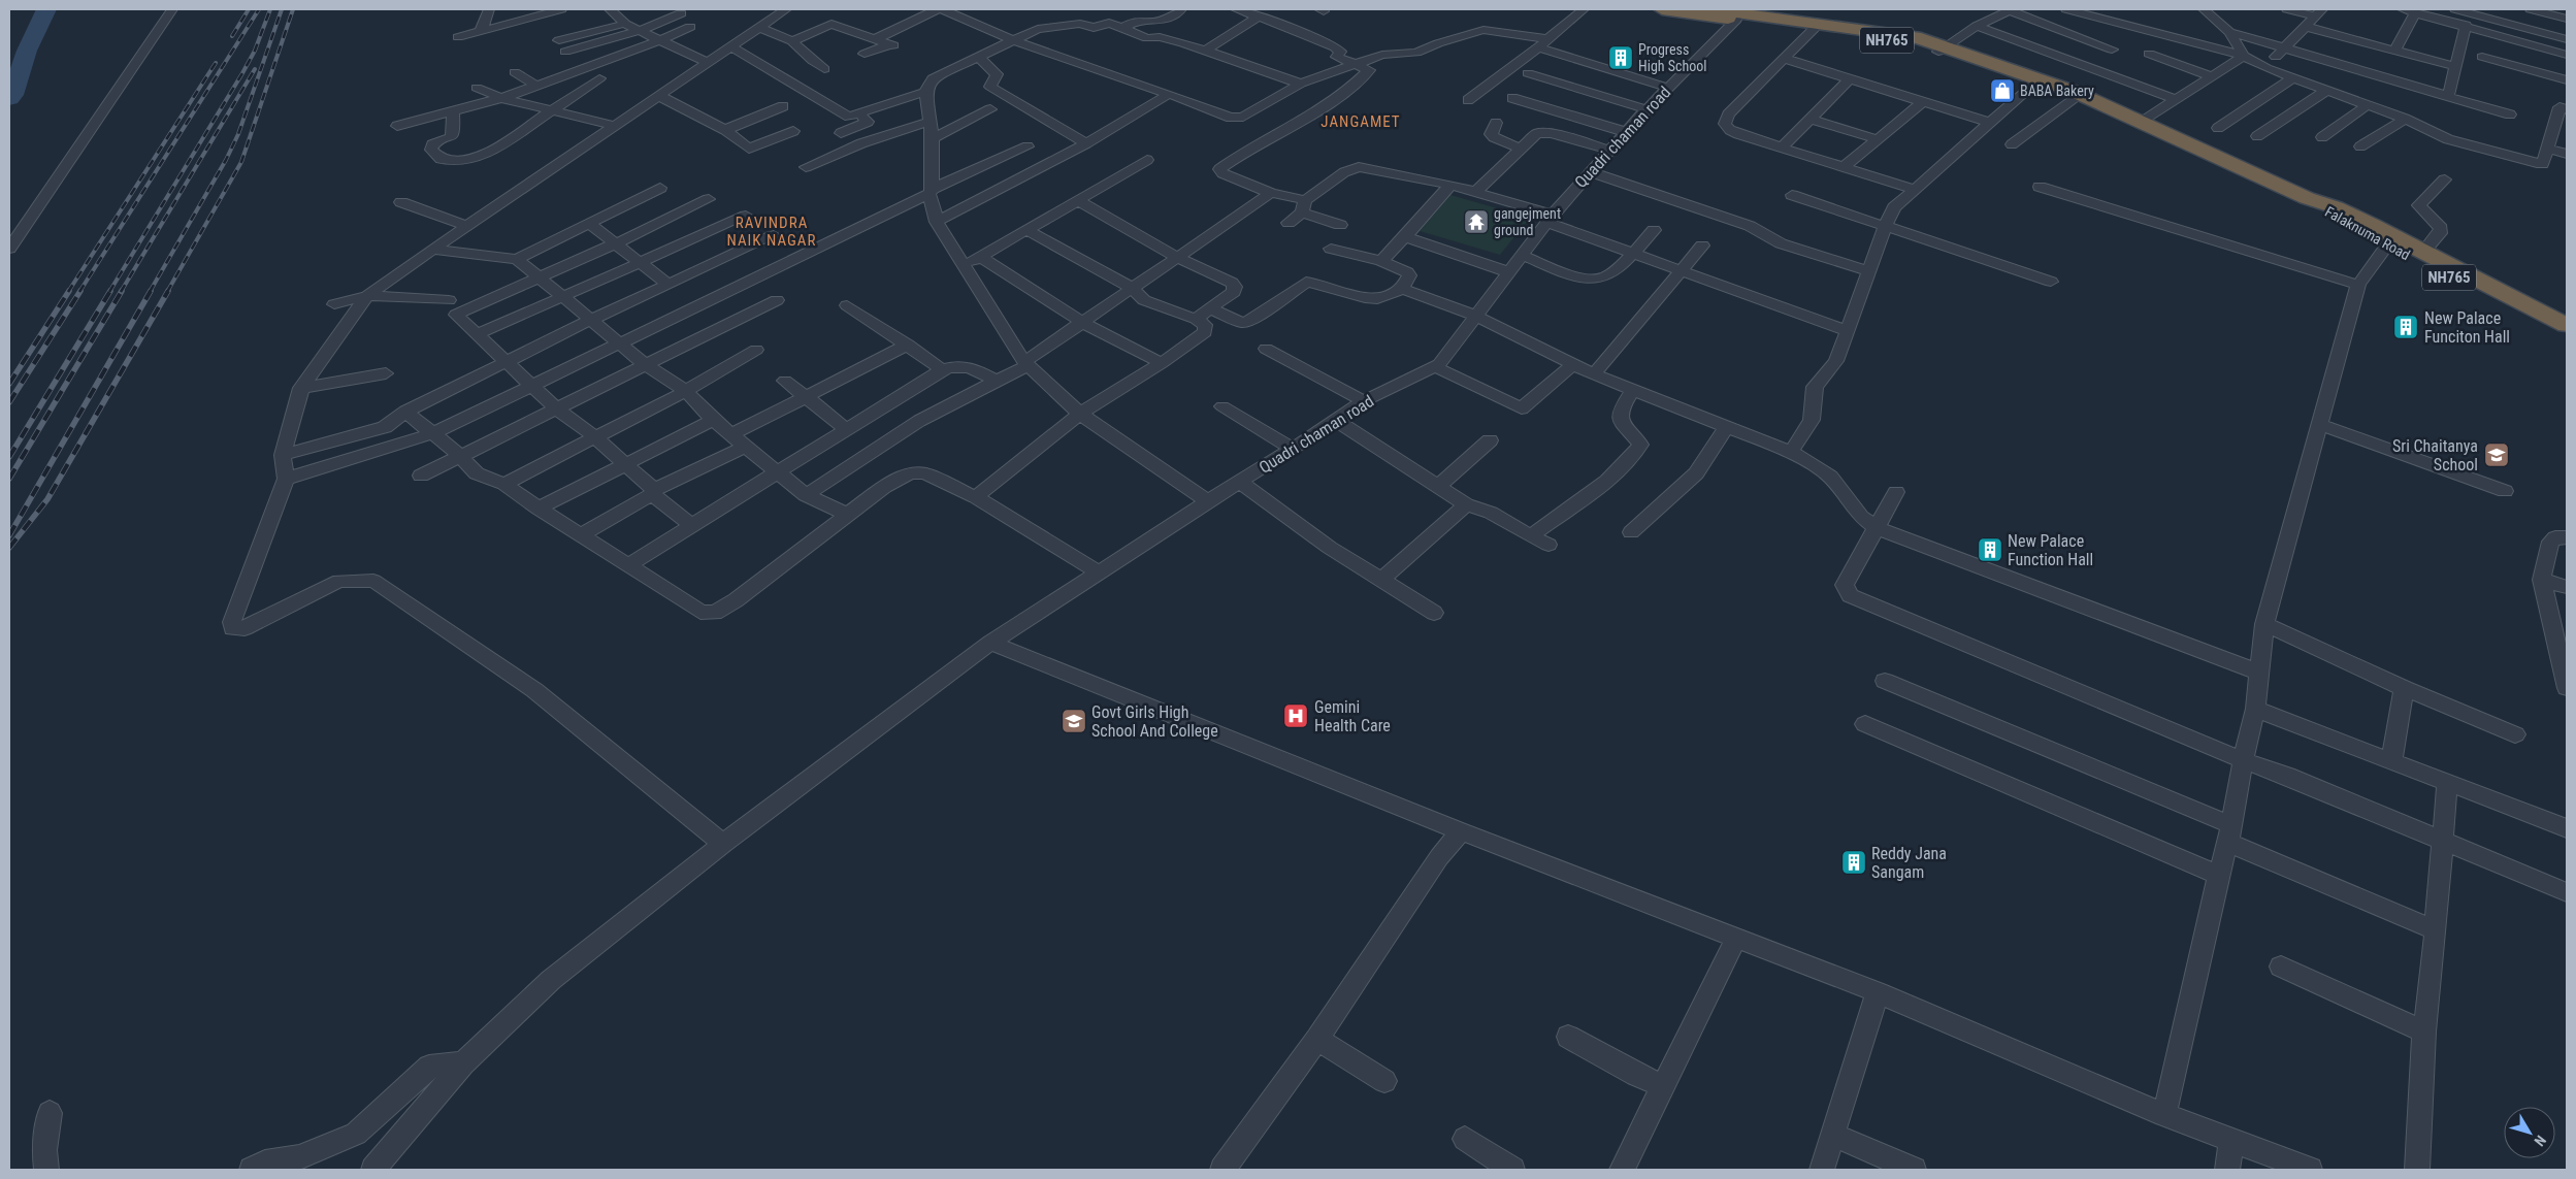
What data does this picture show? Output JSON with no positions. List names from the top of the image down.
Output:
{
  "streets": {
    "highway": ["NH765", "Falaknuma Road"],
    "street": ["Quadri chaman road"]
  },
  "crossings": [
    ["Quadri chaman road", "Falaknuma Road"]
  ],
  "districts": ["JANGAMET", "RAVINDRA NAIK NAGAR"],
  "places": {
    "building": [
      "Progress High School",
      "New Palace Funciton Hall",
      "New Palace Function Hall",
      "Reddy Jana Sangam"
    ],
    "shop": ["BABA Bakery"],
    "temple": ["gangejment ground"],
    "school or university": ["Sri Chaitanya School", "Govt Girls High School And College"],
    "hospital": ["Gemini Health Care"]
  },
  "north": "bottom right"
}
